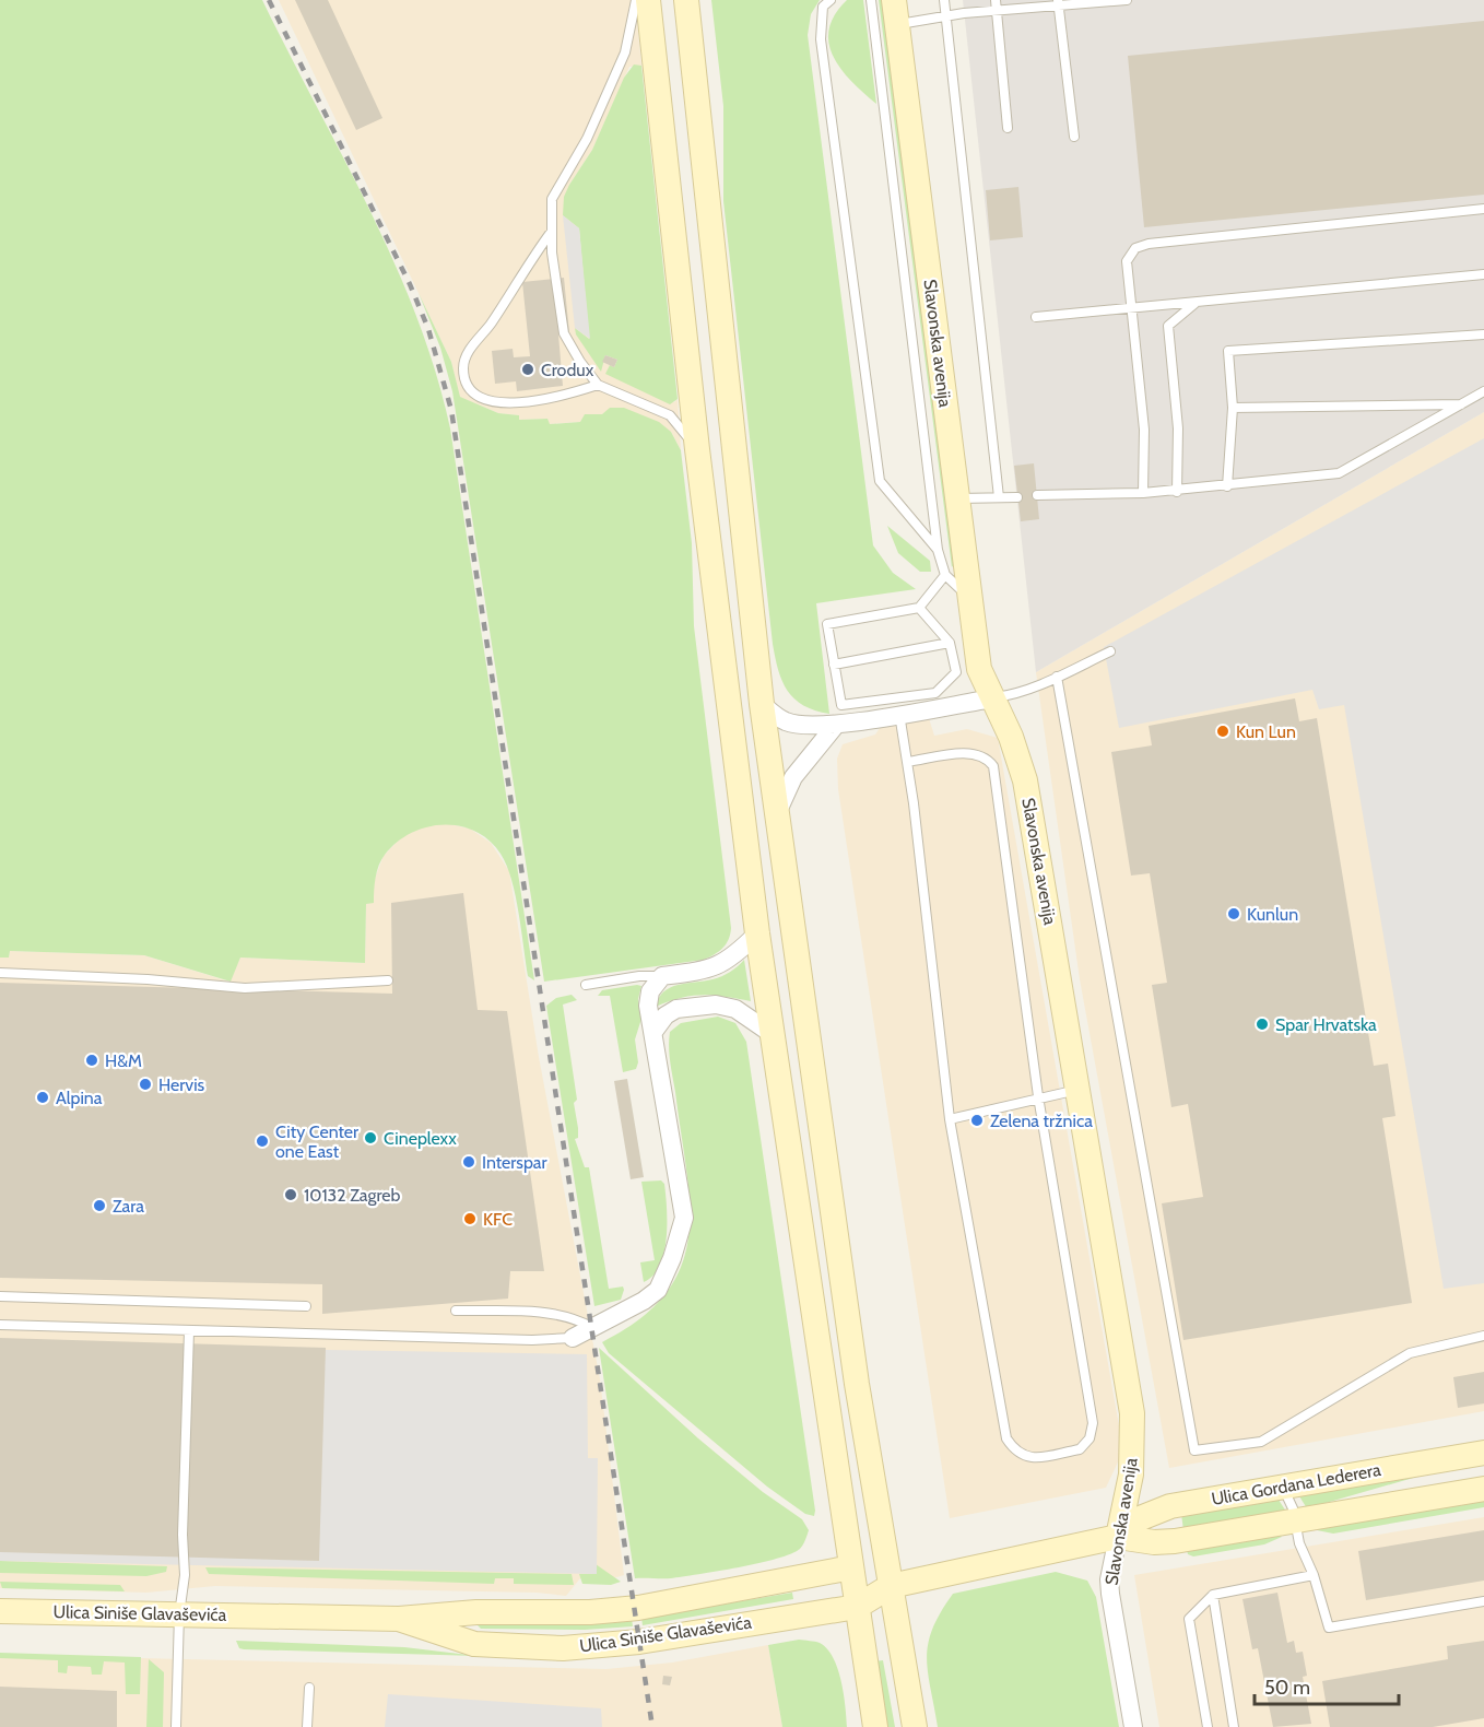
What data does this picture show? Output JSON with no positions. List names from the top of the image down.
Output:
{
  "streets": {
    "street": ["Slavonska avenija", "Ulica Gordana Lederera", "Ulica Siniše Glavaševića"]
  },
  "crossings": [
    ["Slavonska avenija", "Ulica Gordana Lederera"],
    ["Ulica Gordana Lederera", "Ulica Siniše Glavaševića"]
  ],
  "places": [
    "Crodux",
    "Kun Lun",
    "Kunlun",
    "Spar Hrvatska",
    "H&M",
    "Hervis",
    "Alpina",
    "Zelena tržnica",
    "Cineplexx",
    "City Center one East",
    "Interspar",
    "10132 Zagreb",
    "Zara",
    "KFC"
  ],
  "scale_bar": "50 m"
}
